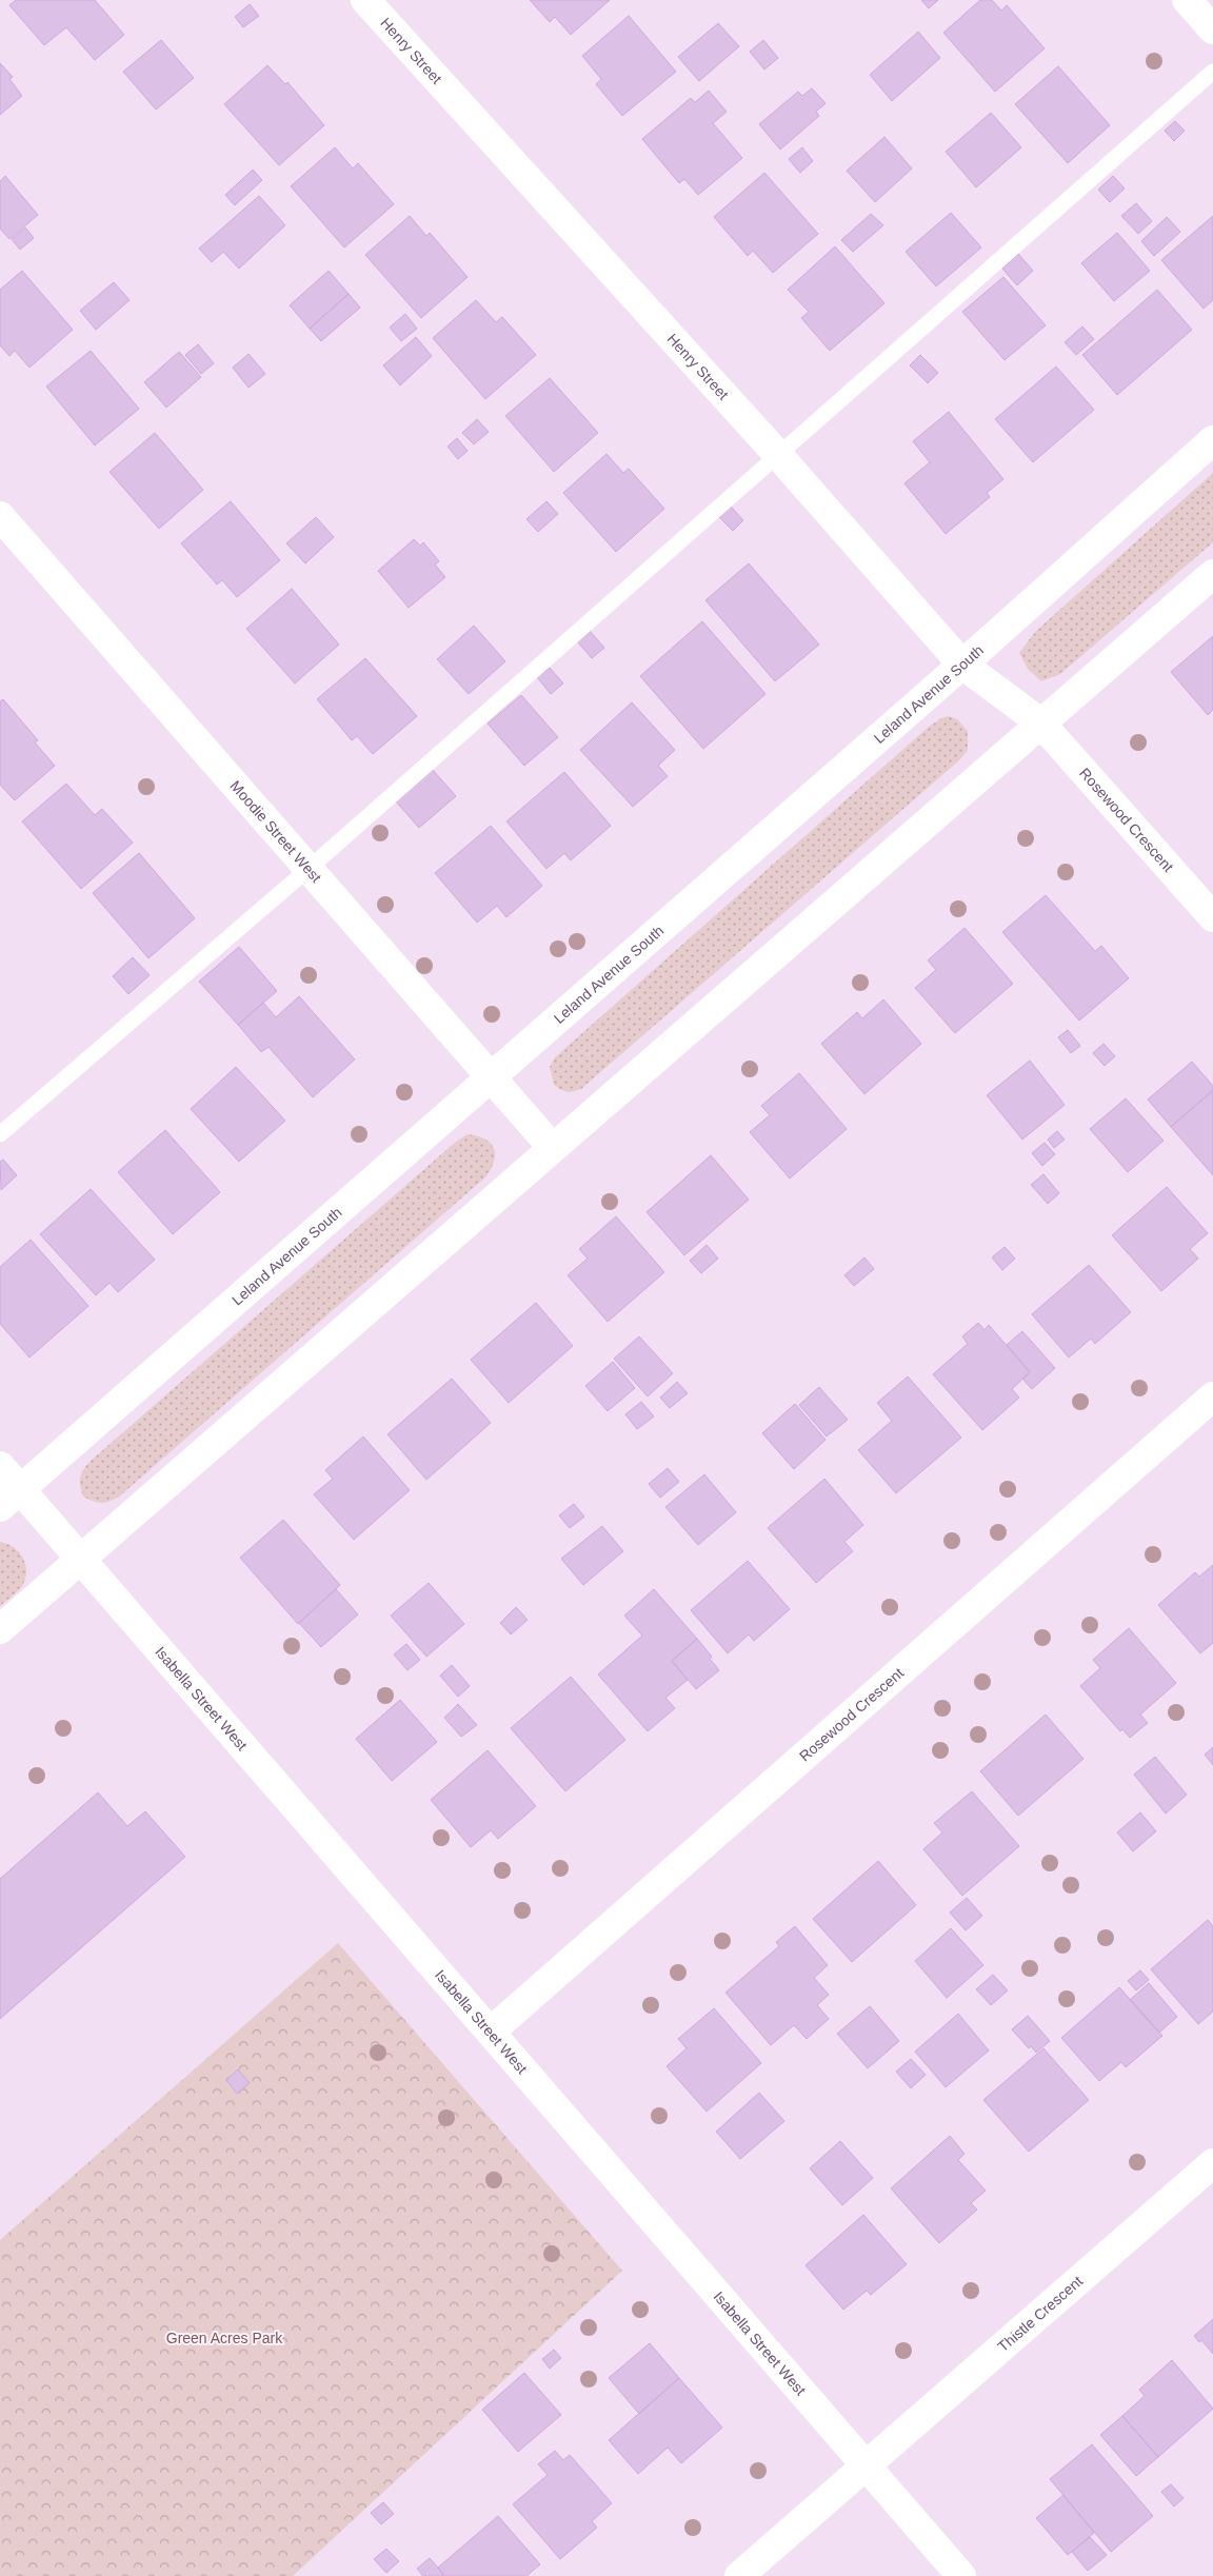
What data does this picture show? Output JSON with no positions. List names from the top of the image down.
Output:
{
  "streets": {
    "street": [
      "Henry Street",
      "Leland Avenue South",
      "Rosewood Crescent",
      "Moodie Street West",
      "Isabella Street West",
      "Thistle Crescent"
    ]
  },
  "crossings": [
    ["Henry Street", "Leland Avenue South"],
    ["Henry Street", "Rosewood Crescent"],
    ["Leland Avenue South", "Moodie Street West"],
    ["Leland Avenue South", "Isabella Street West"],
    ["Rosewood Crescent", "Isabella Street West"],
    ["Isabella Street West", "Thistle Crescent"]
  ],
  "parks": ["Green Acres Park"]
}
